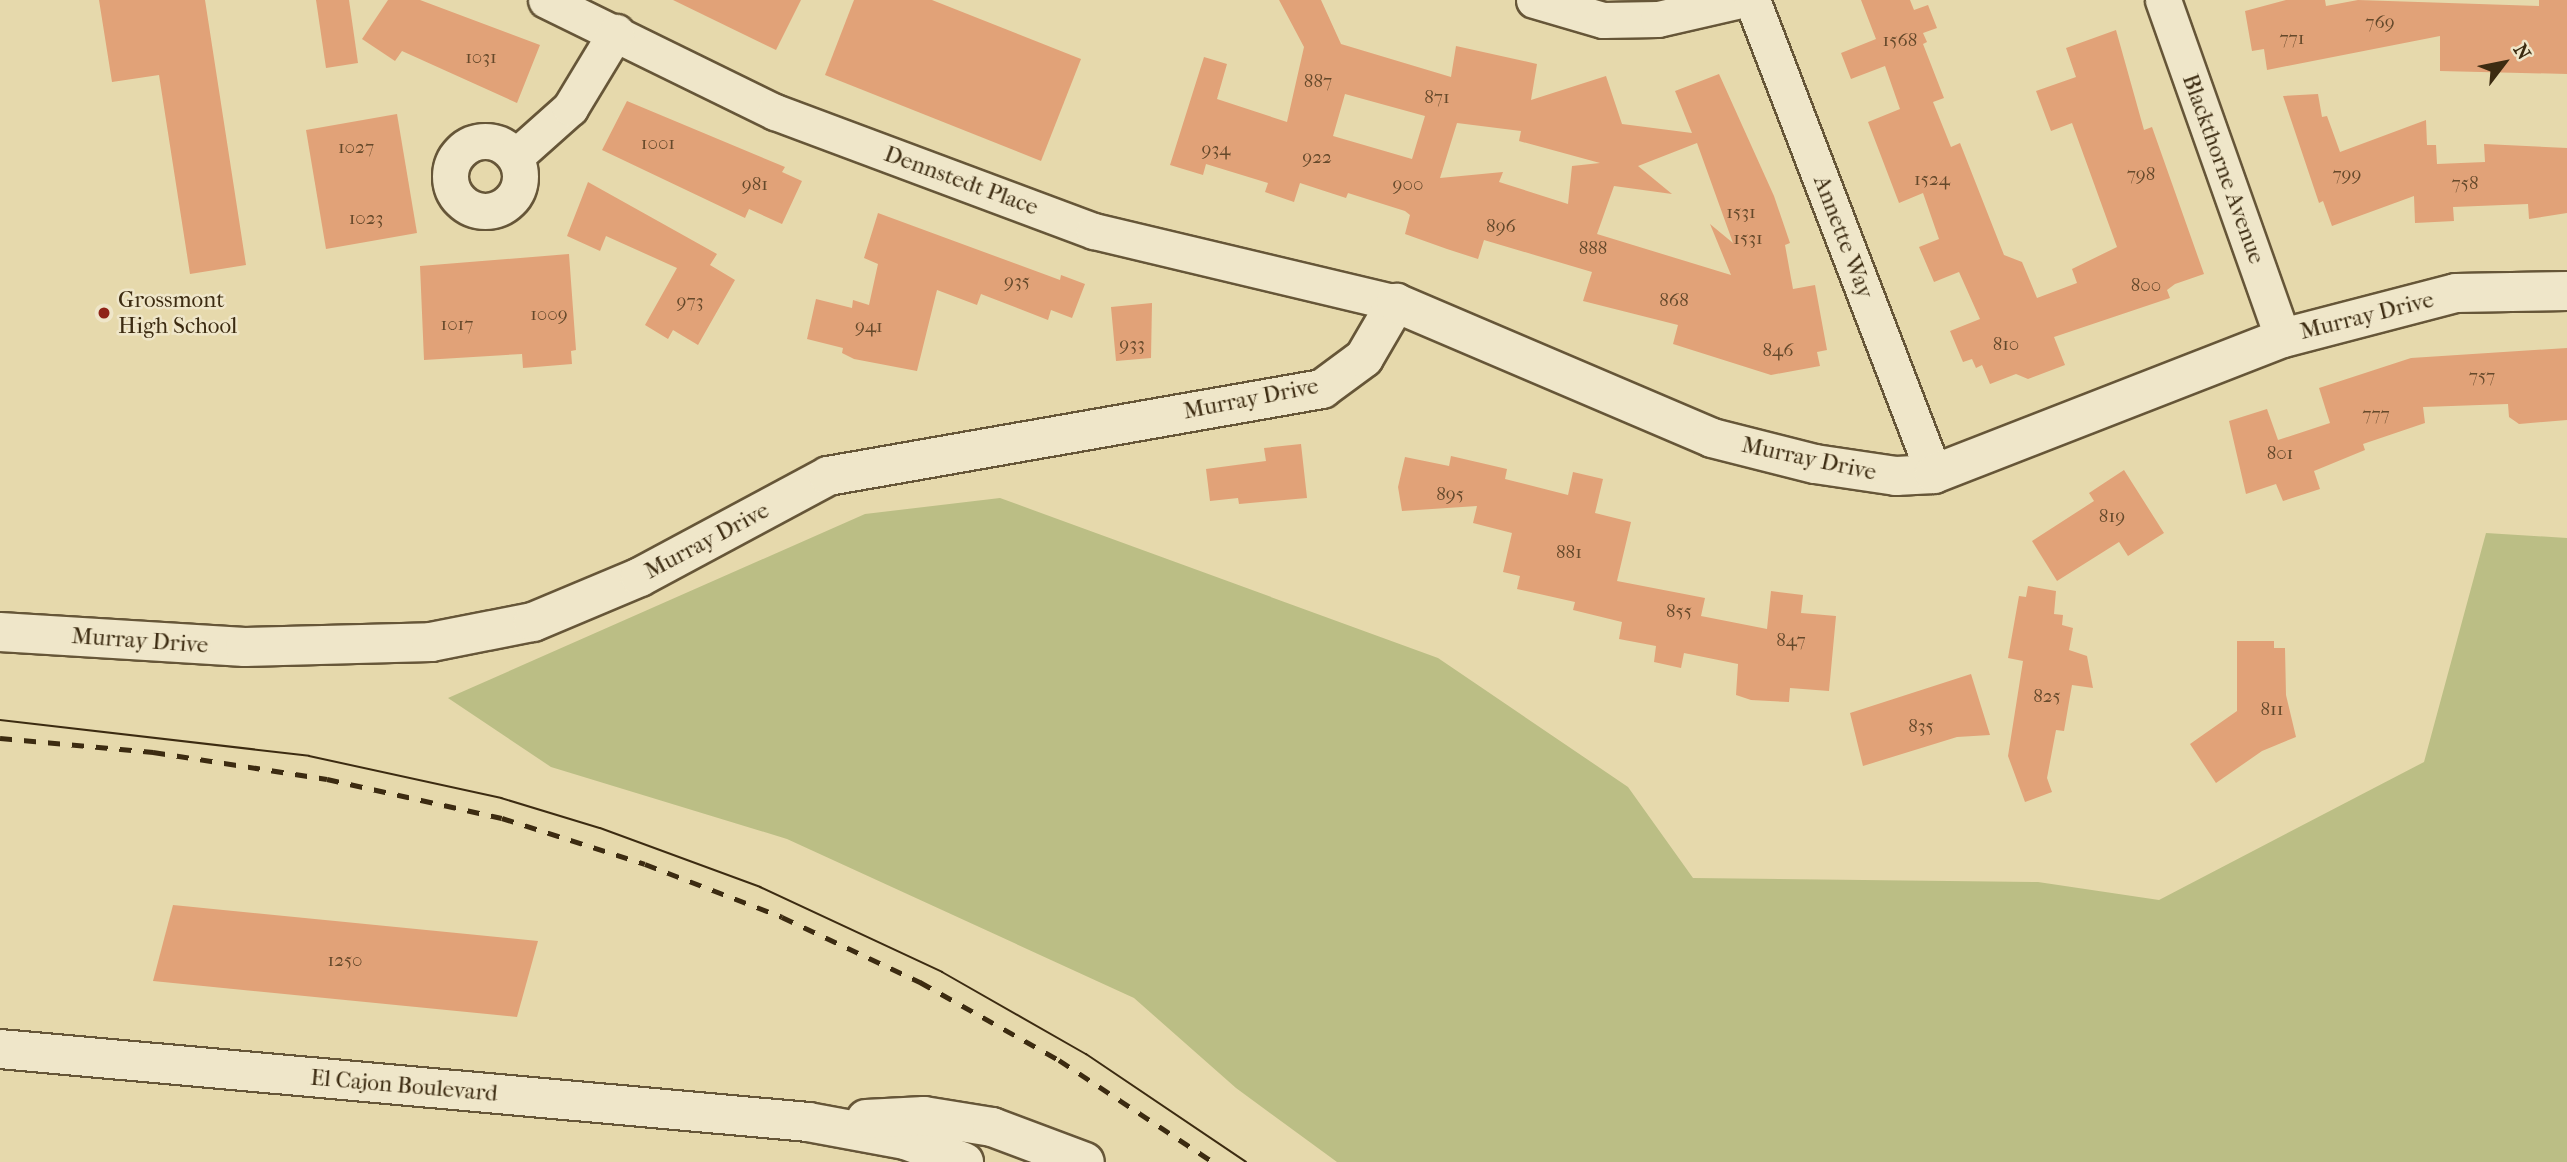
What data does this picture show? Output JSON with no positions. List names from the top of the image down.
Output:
{
  "streets": {
    "street": [
      "Blackthorne Avenue",
      "Dennstedt Place",
      "Annette Way",
      "Murray Drive",
      "El Cajon Boulevard"
    ]
  },
  "crossings": [
    ["Blackthorne Avenue", "Murray Drive"],
    ["Dennstedt Place", "Murray Drive"],
    ["Annette Way", "Murray Drive"]
  ],
  "places": ["Grossmont High School"],
  "house_numbers": [
    "769",
    "771",
    "1568",
    "1031",
    "887",
    "871",
    "1001",
    "1027",
    "934",
    "922",
    "798",
    "799",
    "1524",
    "758",
    "981",
    "900",
    "1531",
    "1023",
    "896",
    "1531",
    "888",
    "935",
    "800",
    "868",
    "973",
    "1009",
    "1017",
    "941",
    "933",
    "810",
    "846",
    "757",
    "777",
    "801",
    "895",
    "819",
    "881",
    "855",
    "847",
    "825",
    "811",
    "835",
    "1250"
  ],
  "north": "top right"
}
